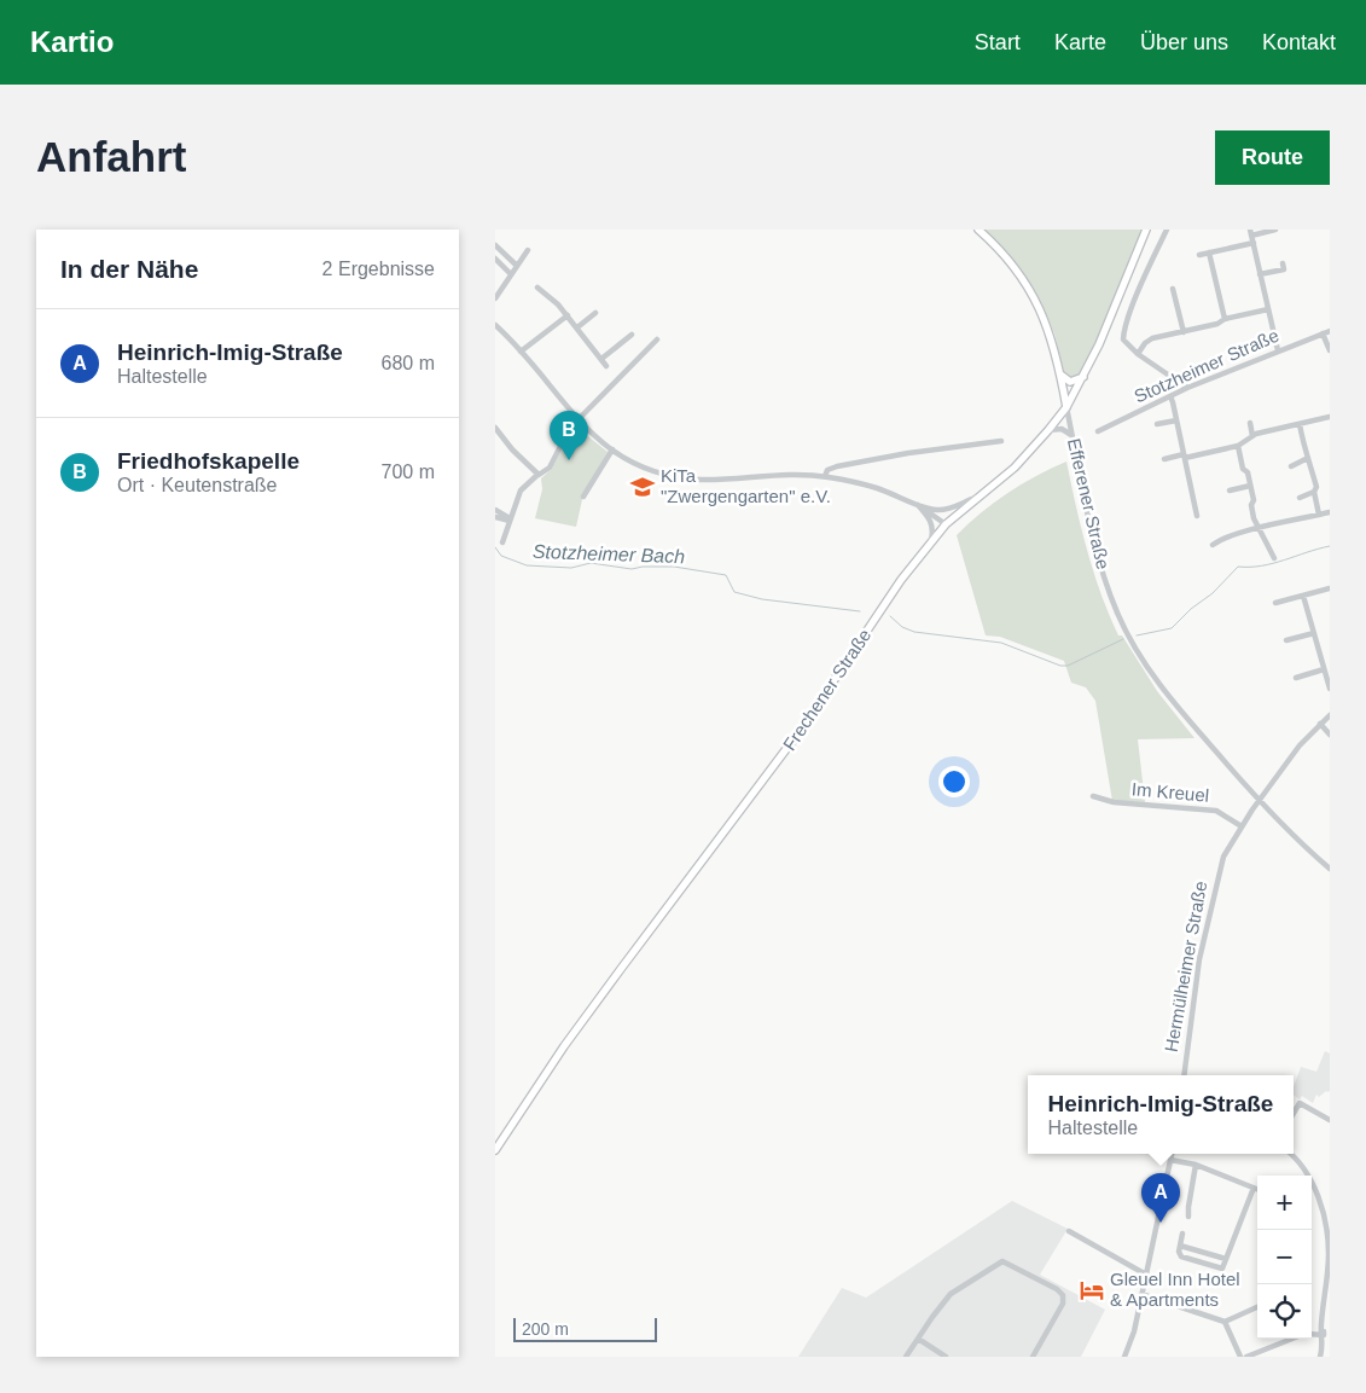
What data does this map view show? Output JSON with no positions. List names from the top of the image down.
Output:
{
  "streets": {
    "main road": ["Efferener Straße", "Frechener Straße"],
    "street": ["Stotzheimer Straße", "Im Kreuel", "Hermülheimer Straße"]
  },
  "crossings": [
    ["Efferener Straße", "Frechener Straße"],
    ["Efferener Straße", "Hermülheimer Straße"],
    ["Im Kreuel", "Hermülheimer Straße"]
  ],
  "water": ["Stotzheimer Bach"],
  "places": {
    "school or university": ["KiTa \"Zwergengarten\" e.V."],
    "hotel": ["Gleuel Inn Hotel & Apartments"]
  },
  "scale_bar": "200 m",
  "page": {
    "header": "Kartio",
    "nav": [
      "Start",
      "Karte",
      "Über uns",
      "Kontakt"
    ],
    "buttons": "Route",
    "title": "Anfahrt",
    "heading": ["In der Nähe", "2 Ergebnisse"],
    "list": [
      {
        "mark": "A",
        "name": "Heinrich-Imig-Straße",
        "note": "Haltestelle",
        "value": "680 m"
      },
      {
        "mark": "B",
        "name": "Friedhofskapelle",
        "note": "Ort · Keutenstraße",
        "value": "700 m"
      }
    ],
    "pins": ["B", "A"],
    "popup": ["Heinrich-Imig-Straße", "Haltestelle"],
    "map_buttons": ["+", "−"],
    "scale": "200 m"
  }
}
